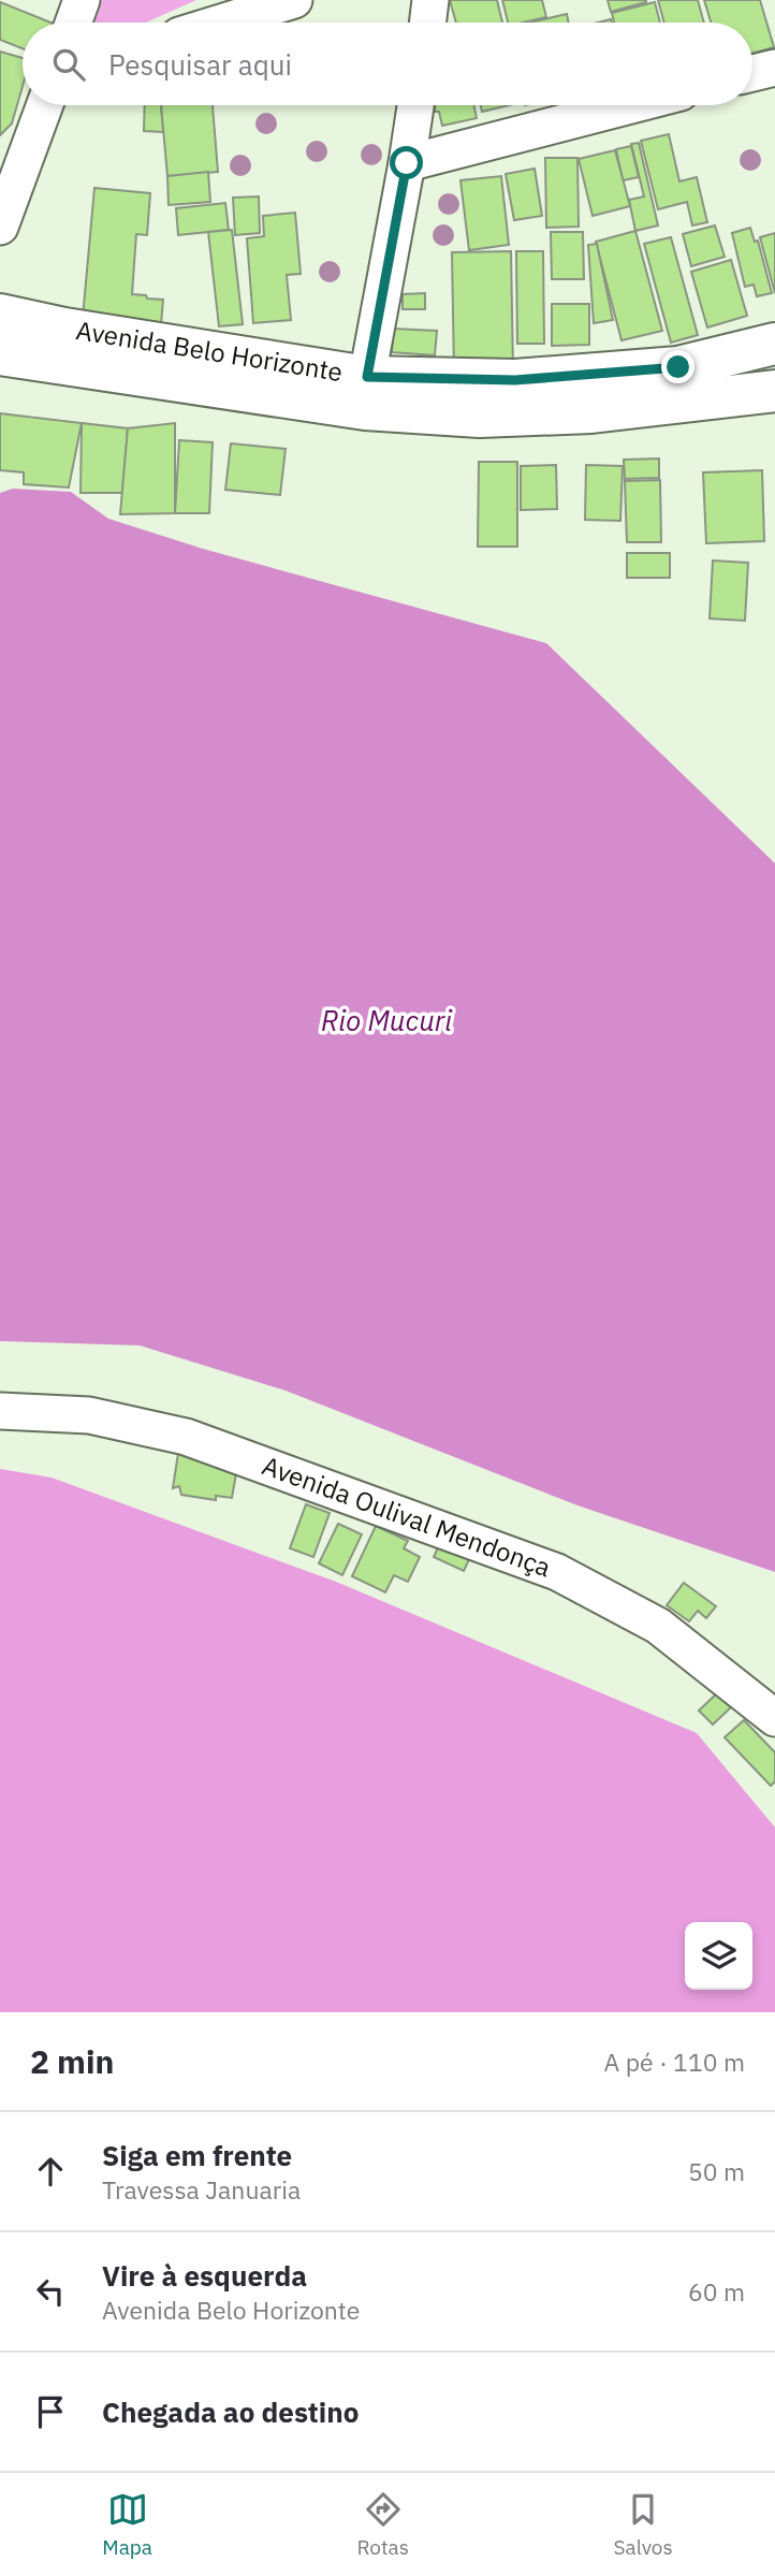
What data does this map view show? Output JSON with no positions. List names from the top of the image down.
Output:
{
  "streets": {
    "street": ["Avenida Belo Horizonte", "Avenida Oulival Mendonça"]
  },
  "water": ["Rio Mucuri"],
  "page": {
    "search": "Pesquisar aqui",
    "heading": ["2 min", "A pé · 110 m"],
    "list": [
      ["Siga em frente", "Travessa Januaria", "50 m"],
      ["Vire à esquerda", "Avenida Belo Horizonte", "60 m"],
      "Chegada ao destino"
    ],
    "nav": ["Mapa", "Rotas", "Salvos"]
  }
}
